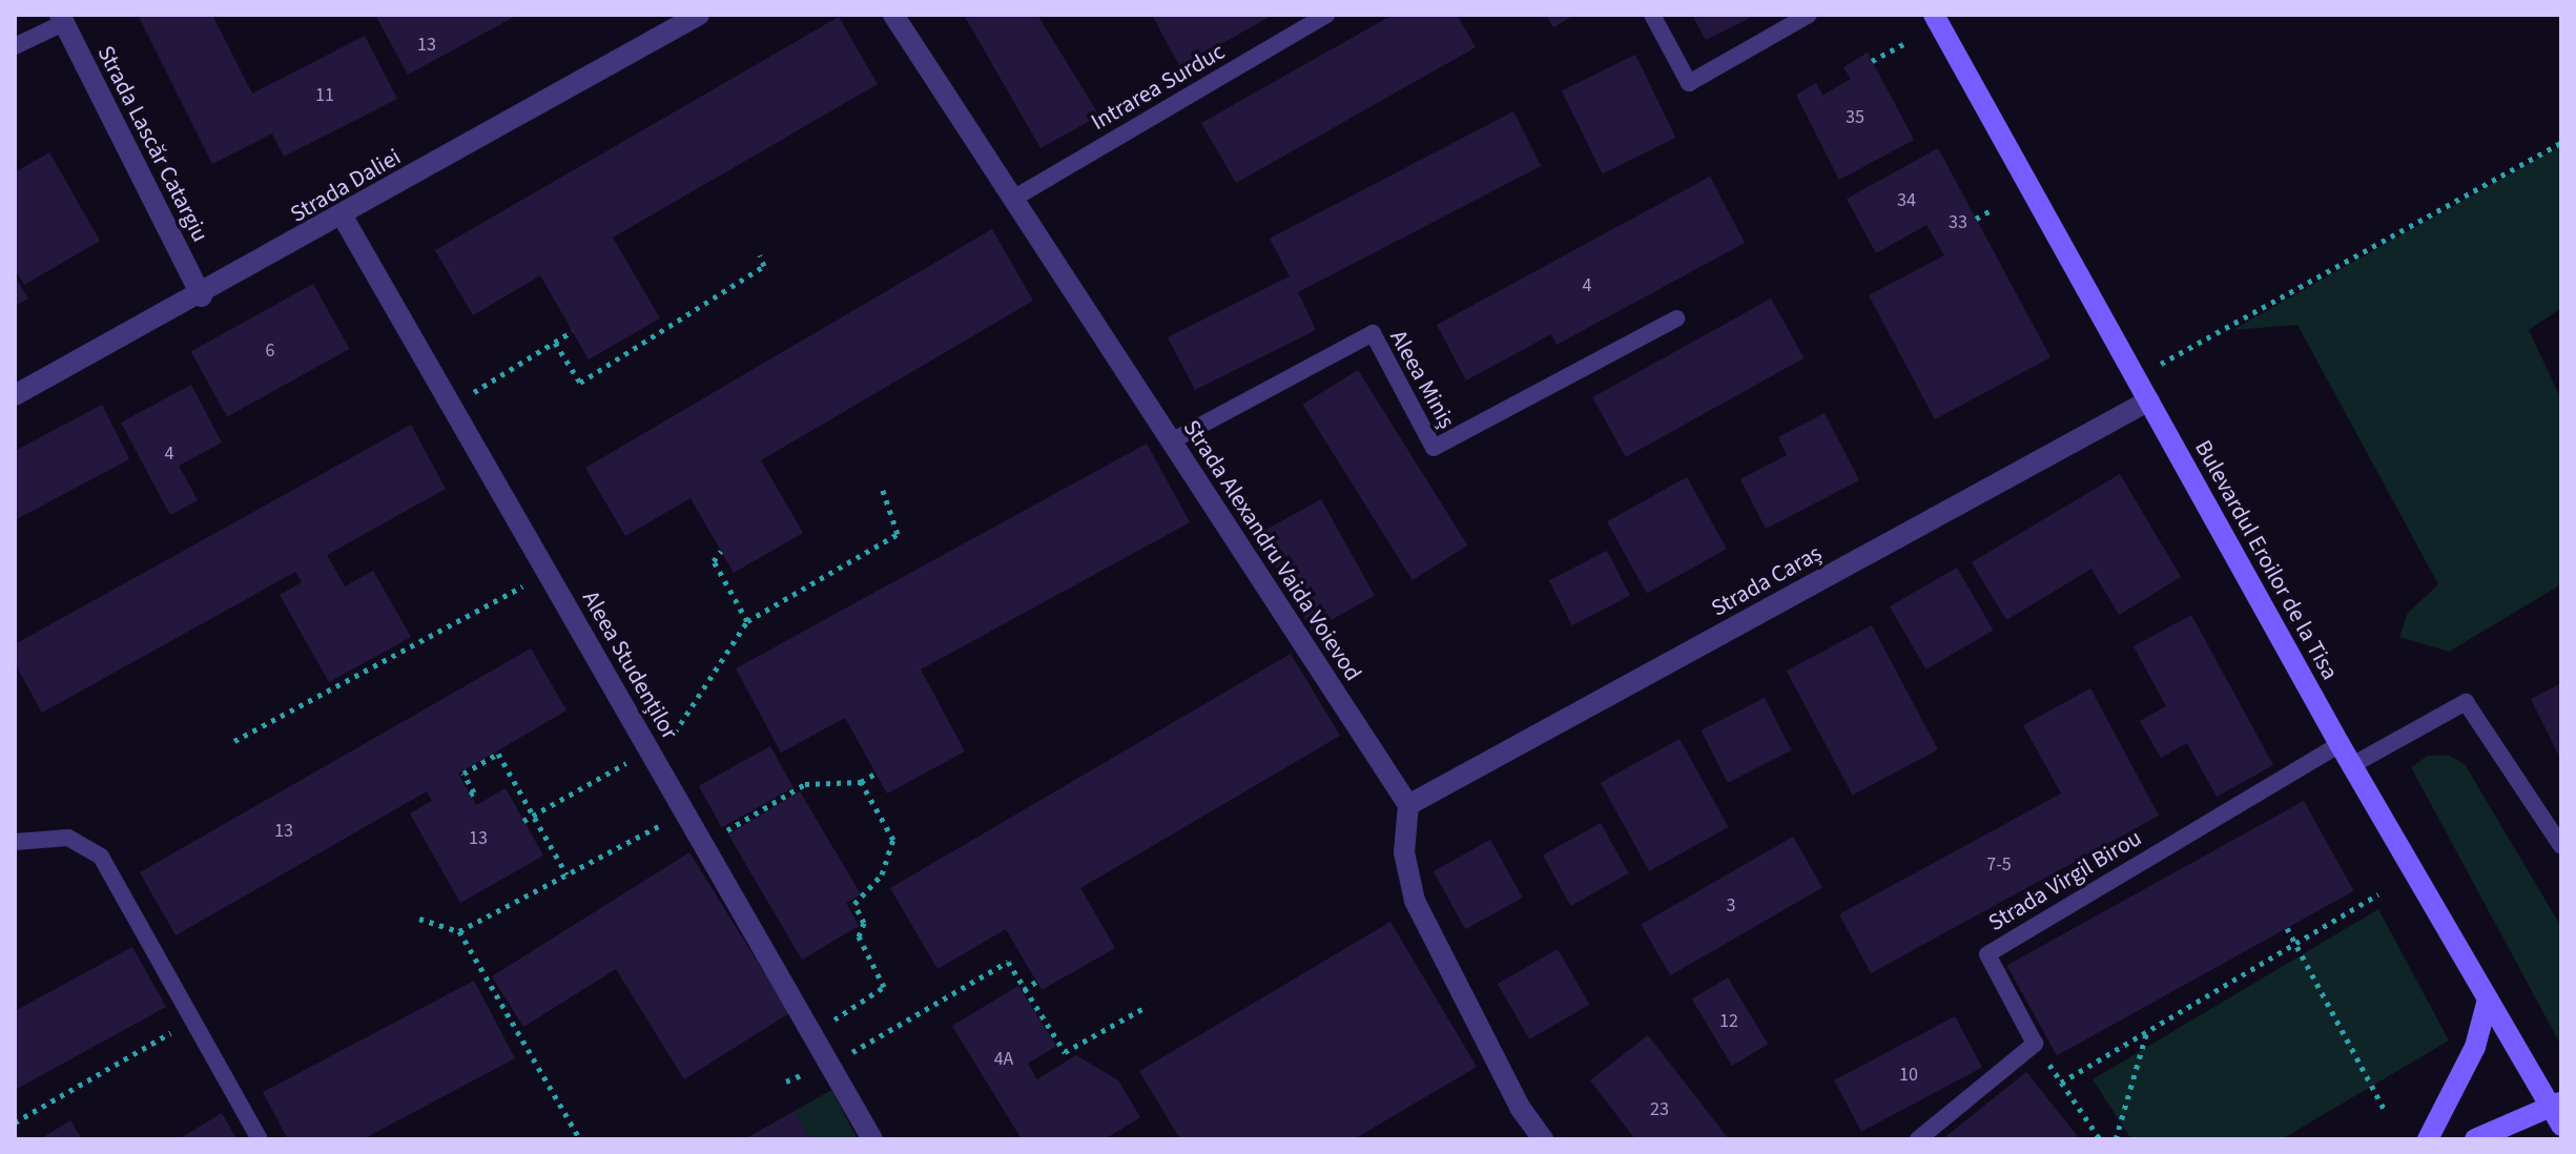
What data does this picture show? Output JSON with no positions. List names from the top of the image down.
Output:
{
  "streets": {
    "street": [
      "Strada Lascăr Catargiu",
      "Strada Daliei",
      "Strada Alexandru Vaida Voievod",
      "Bulevardul Eroilor de la Tisa",
      "Strada Caraș",
      "Aleea Studenților"
    ],
    "lane": ["Intrarea Surduc", "Aleea Miniș", "Strada Virgil Birou"]
  },
  "crossings": [
    ["Intrarea Surduc", "Strada Alexandru Vaida Voievod"],
    ["Strada Lascăr Catargiu", "Strada Daliei"],
    ["Strada Daliei", "Aleea Studenților"],
    ["Aleea Miniș", "Strada Alexandru Vaida Voievod"],
    ["Strada Alexandru Vaida Voievod", "Strada Caraș"],
    ["Bulevardul Eroilor de la Tisa", "Strada Caraș"],
    ["Bulevardul Eroilor de la Tisa", "Strada Virgil Birou"]
  ],
  "house_numbers": [
    "13",
    "11",
    "35",
    "34",
    "33",
    "4",
    "6",
    "4",
    "13",
    "13",
    "7-5",
    "3",
    "12",
    "4A",
    "10",
    "23"
  ]
}
